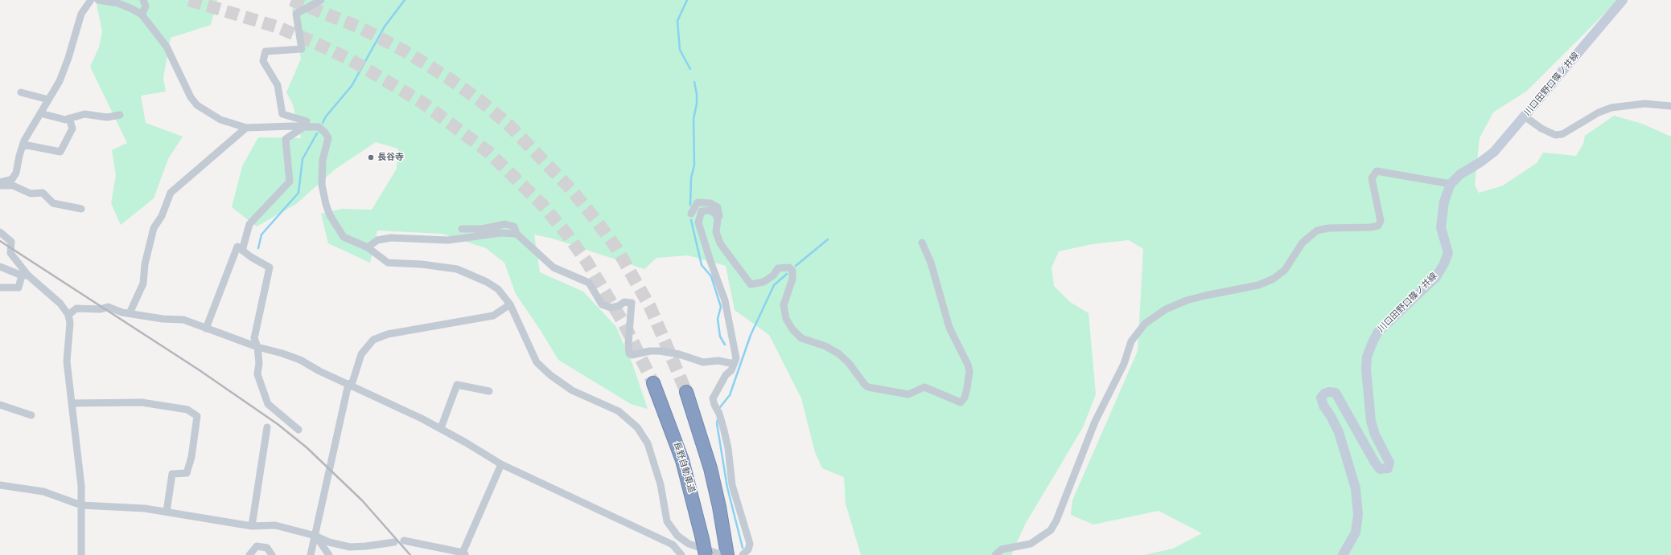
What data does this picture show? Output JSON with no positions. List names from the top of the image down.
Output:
{
  "streets": {
    "highway": ["長野自動車道"],
    "main road": ["川口田野口篠ノ井線"]
  },
  "places": ["長谷寺"]
}
